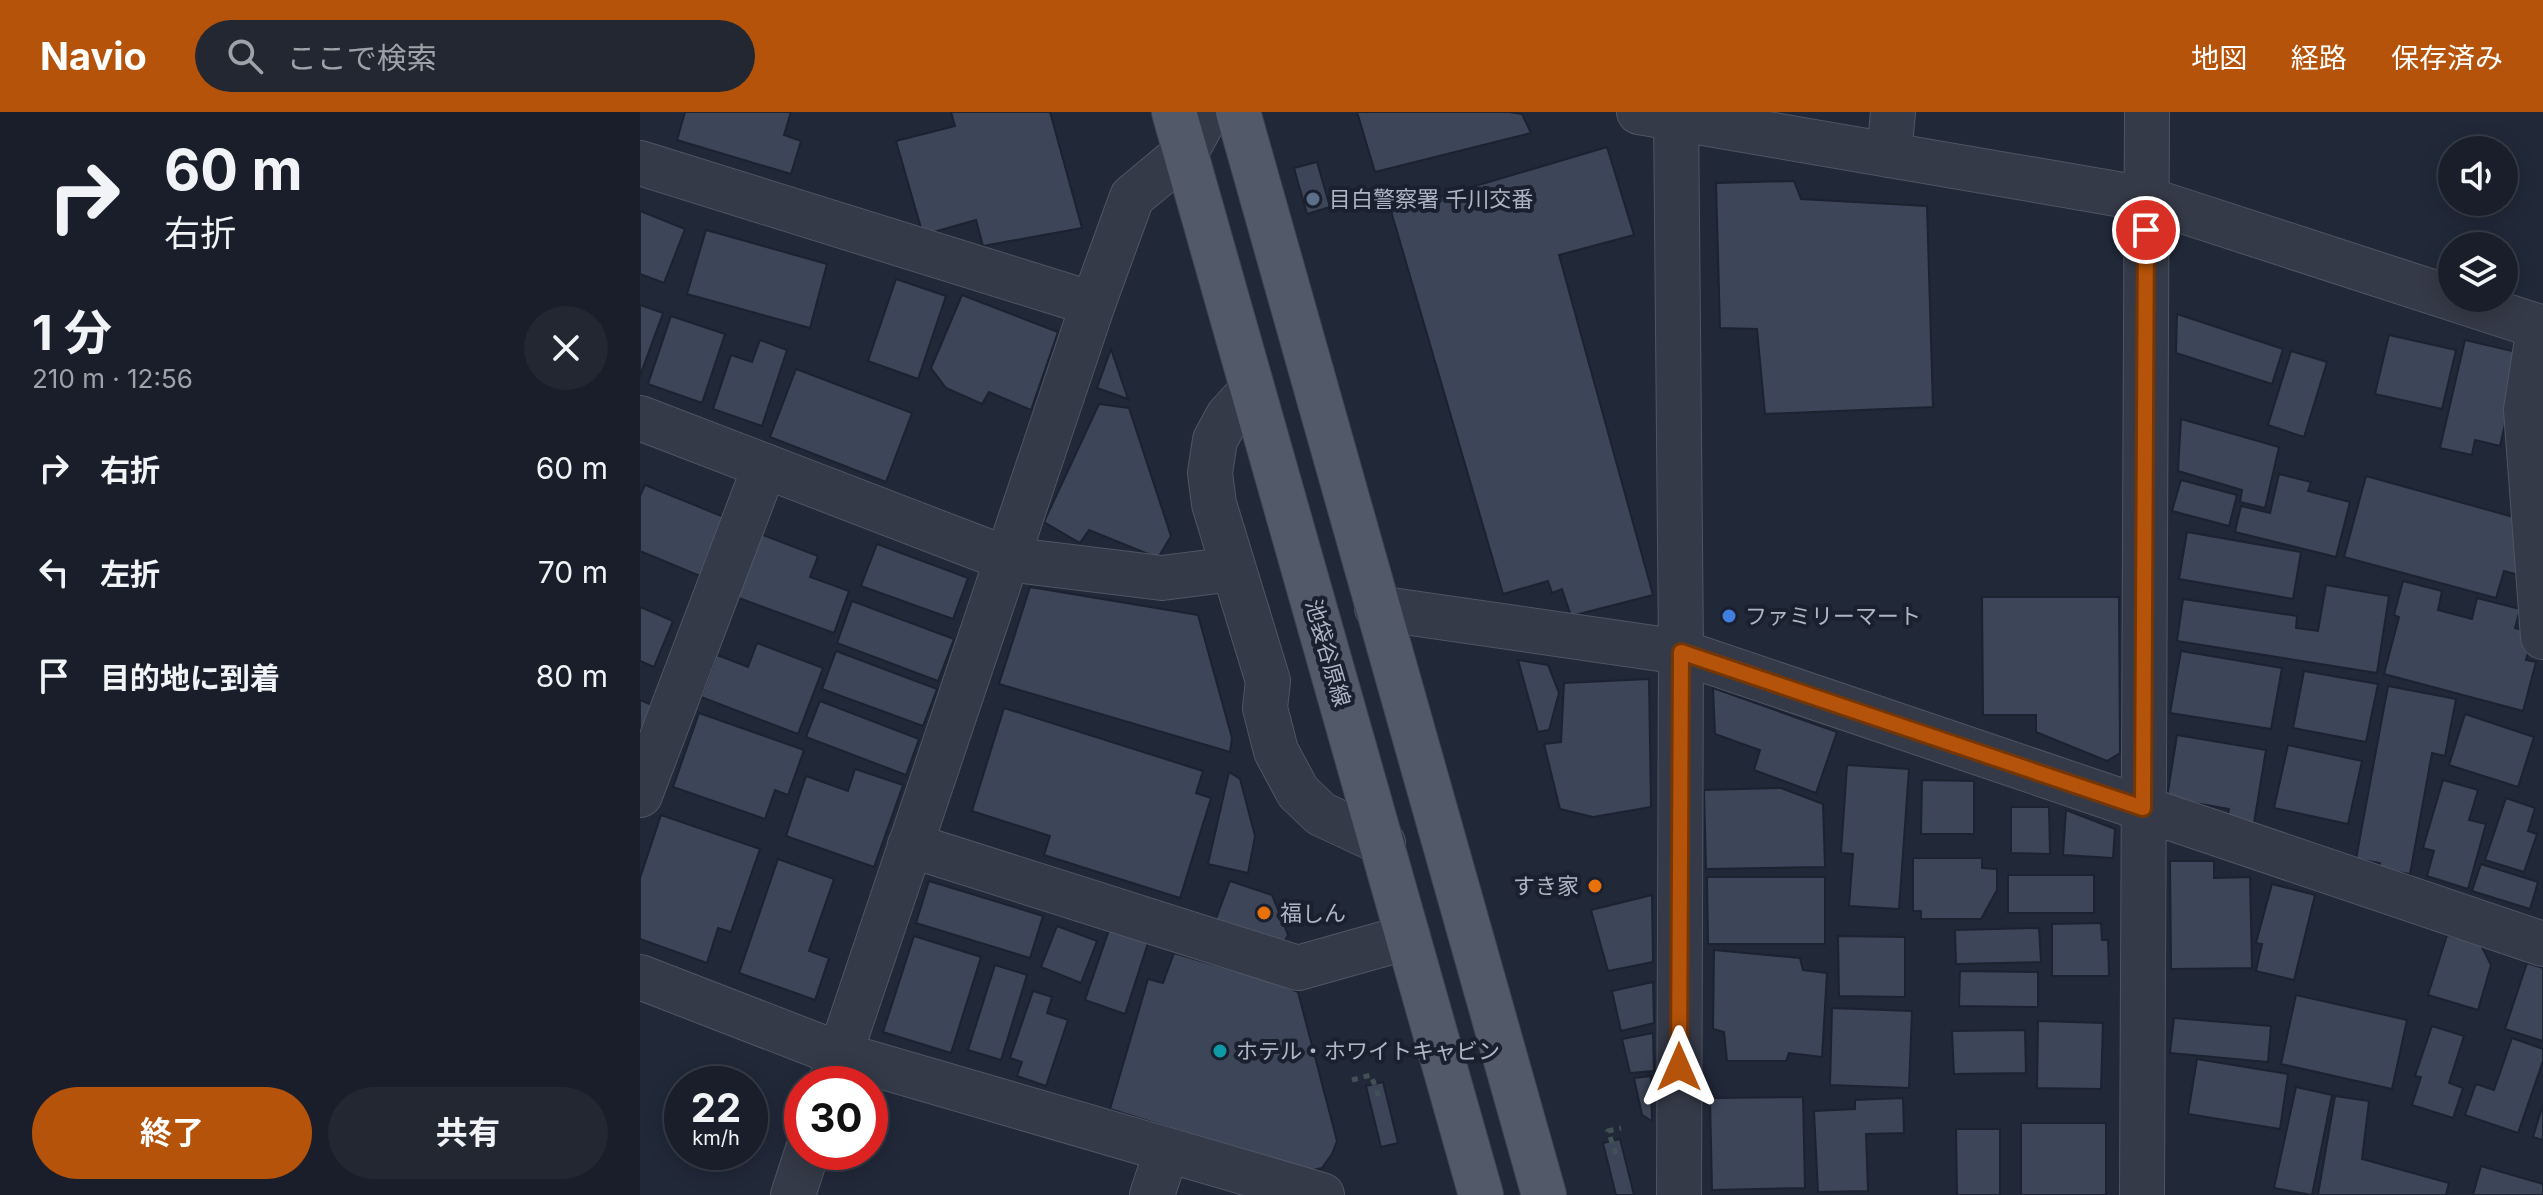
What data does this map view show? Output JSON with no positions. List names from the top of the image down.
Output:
{
  "streets": {
    "main road": ["池袋谷原線"]
  },
  "places": [
    "目白警察署 千川交番",
    "ファミリーマート",
    "すき家",
    "福しん",
    "ホテル・ホワイトキャビン"
  ],
  "page": {
    "header": "Navio",
    "search": "ここで検索",
    "nav": ["地図", "経路", "保存済み"],
    "turn": ["60 m", "右折"],
    "heading": ["1 分", "210 m · 12:56"],
    "list": [
      {
        "name": "右折",
        "value": "60 m"
      },
      {
        "name": "左折",
        "value": "70 m"
      },
      {
        "name": "目的地に到着",
        "value": "80 m"
      }
    ],
    "speed": "22 km/h",
    "limit": "30",
    "buttons": ["終了", "共有"]
  }
}
